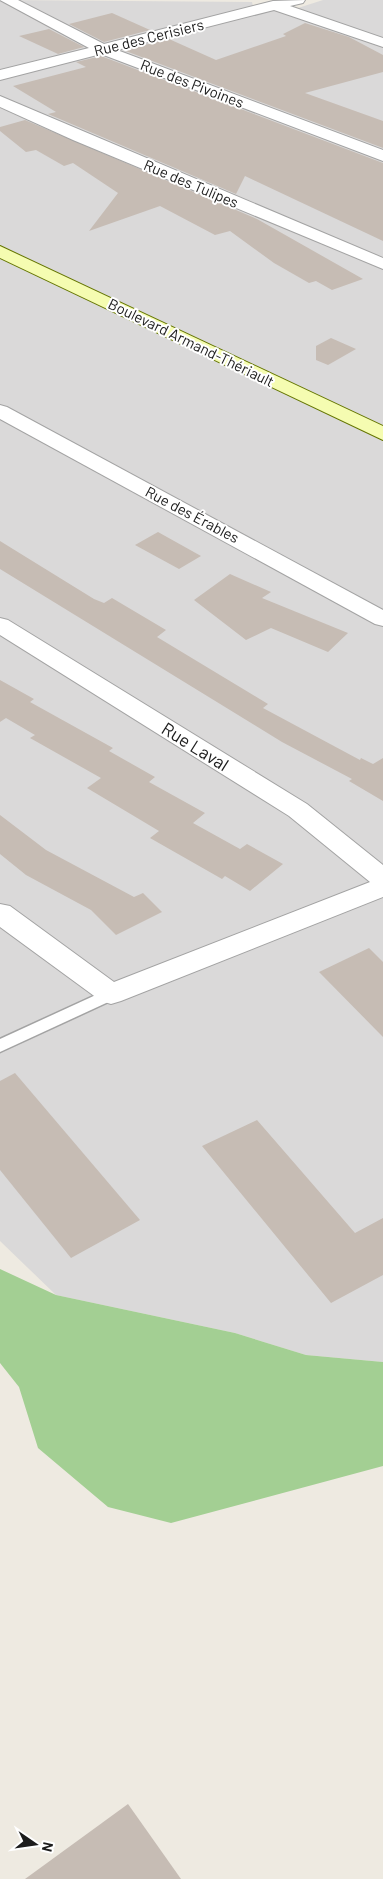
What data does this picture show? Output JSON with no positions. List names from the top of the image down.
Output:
{
  "streets": {
    "street": [
      "Rue des Cerisiers",
      "Rue des Pivoines",
      "Rue des Tulipes",
      "Boulevard Armand-Thériault",
      "Rue des Érables",
      "Rue Laval"
    ]
  },
  "crossings": [
    ["Rue des Cerisiers", "Rue des Pivoines"]
  ],
  "north": "right"
}
